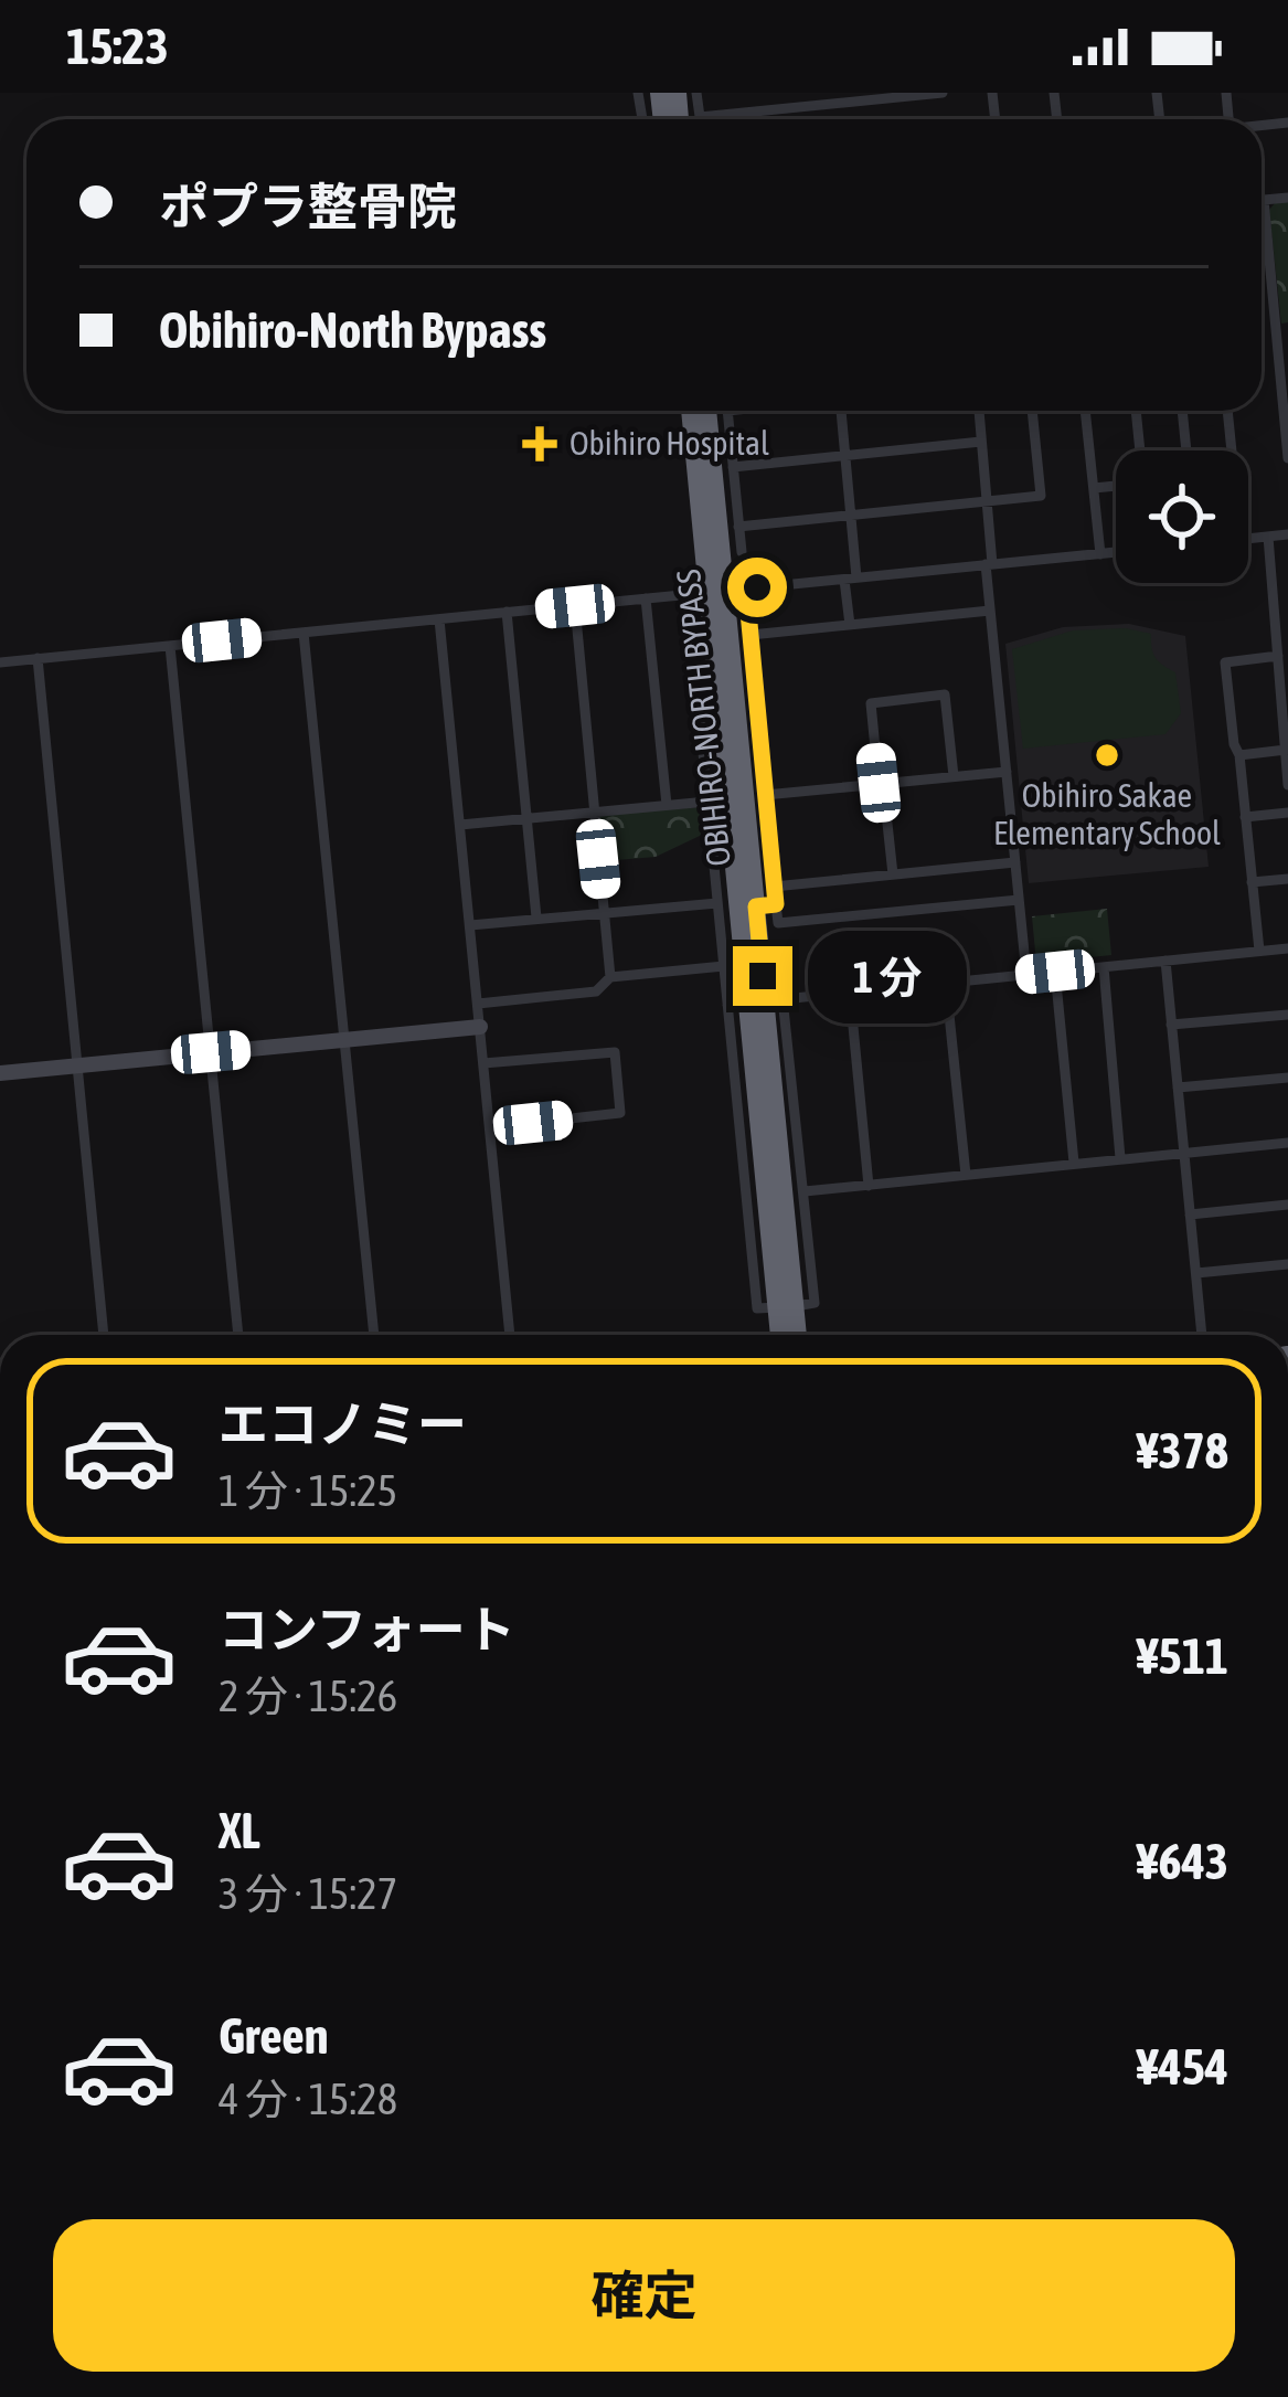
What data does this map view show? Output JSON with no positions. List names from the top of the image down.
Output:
{
  "streets": {
    "highway": ["OBIHIRO-NORTH BYPASS"]
  },
  "places": {
    "health": ["Obihiro Hospital"],
    "other": ["Obihiro Sakae Elementary School"]
  },
  "page": {
    "status": "15:23",
    "banner": ["ポプラ整骨院", "Obihiro-North Bypass"],
    "bubble": "1 分",
    "list": [
      {
        "name": "エコノミー",
        "note": "1 分 · 15:25",
        "value": "¥378"
      },
      {
        "name": "コンフォート",
        "note": "2 分 · 15:26",
        "value": "¥511"
      },
      {
        "name": "XL",
        "note": "3 分 · 15:27",
        "value": "¥643"
      },
      {
        "name": "Green",
        "note": "4 分 · 15:28",
        "value": "¥454"
      }
    ],
    "buttons": "確定"
  }
}
